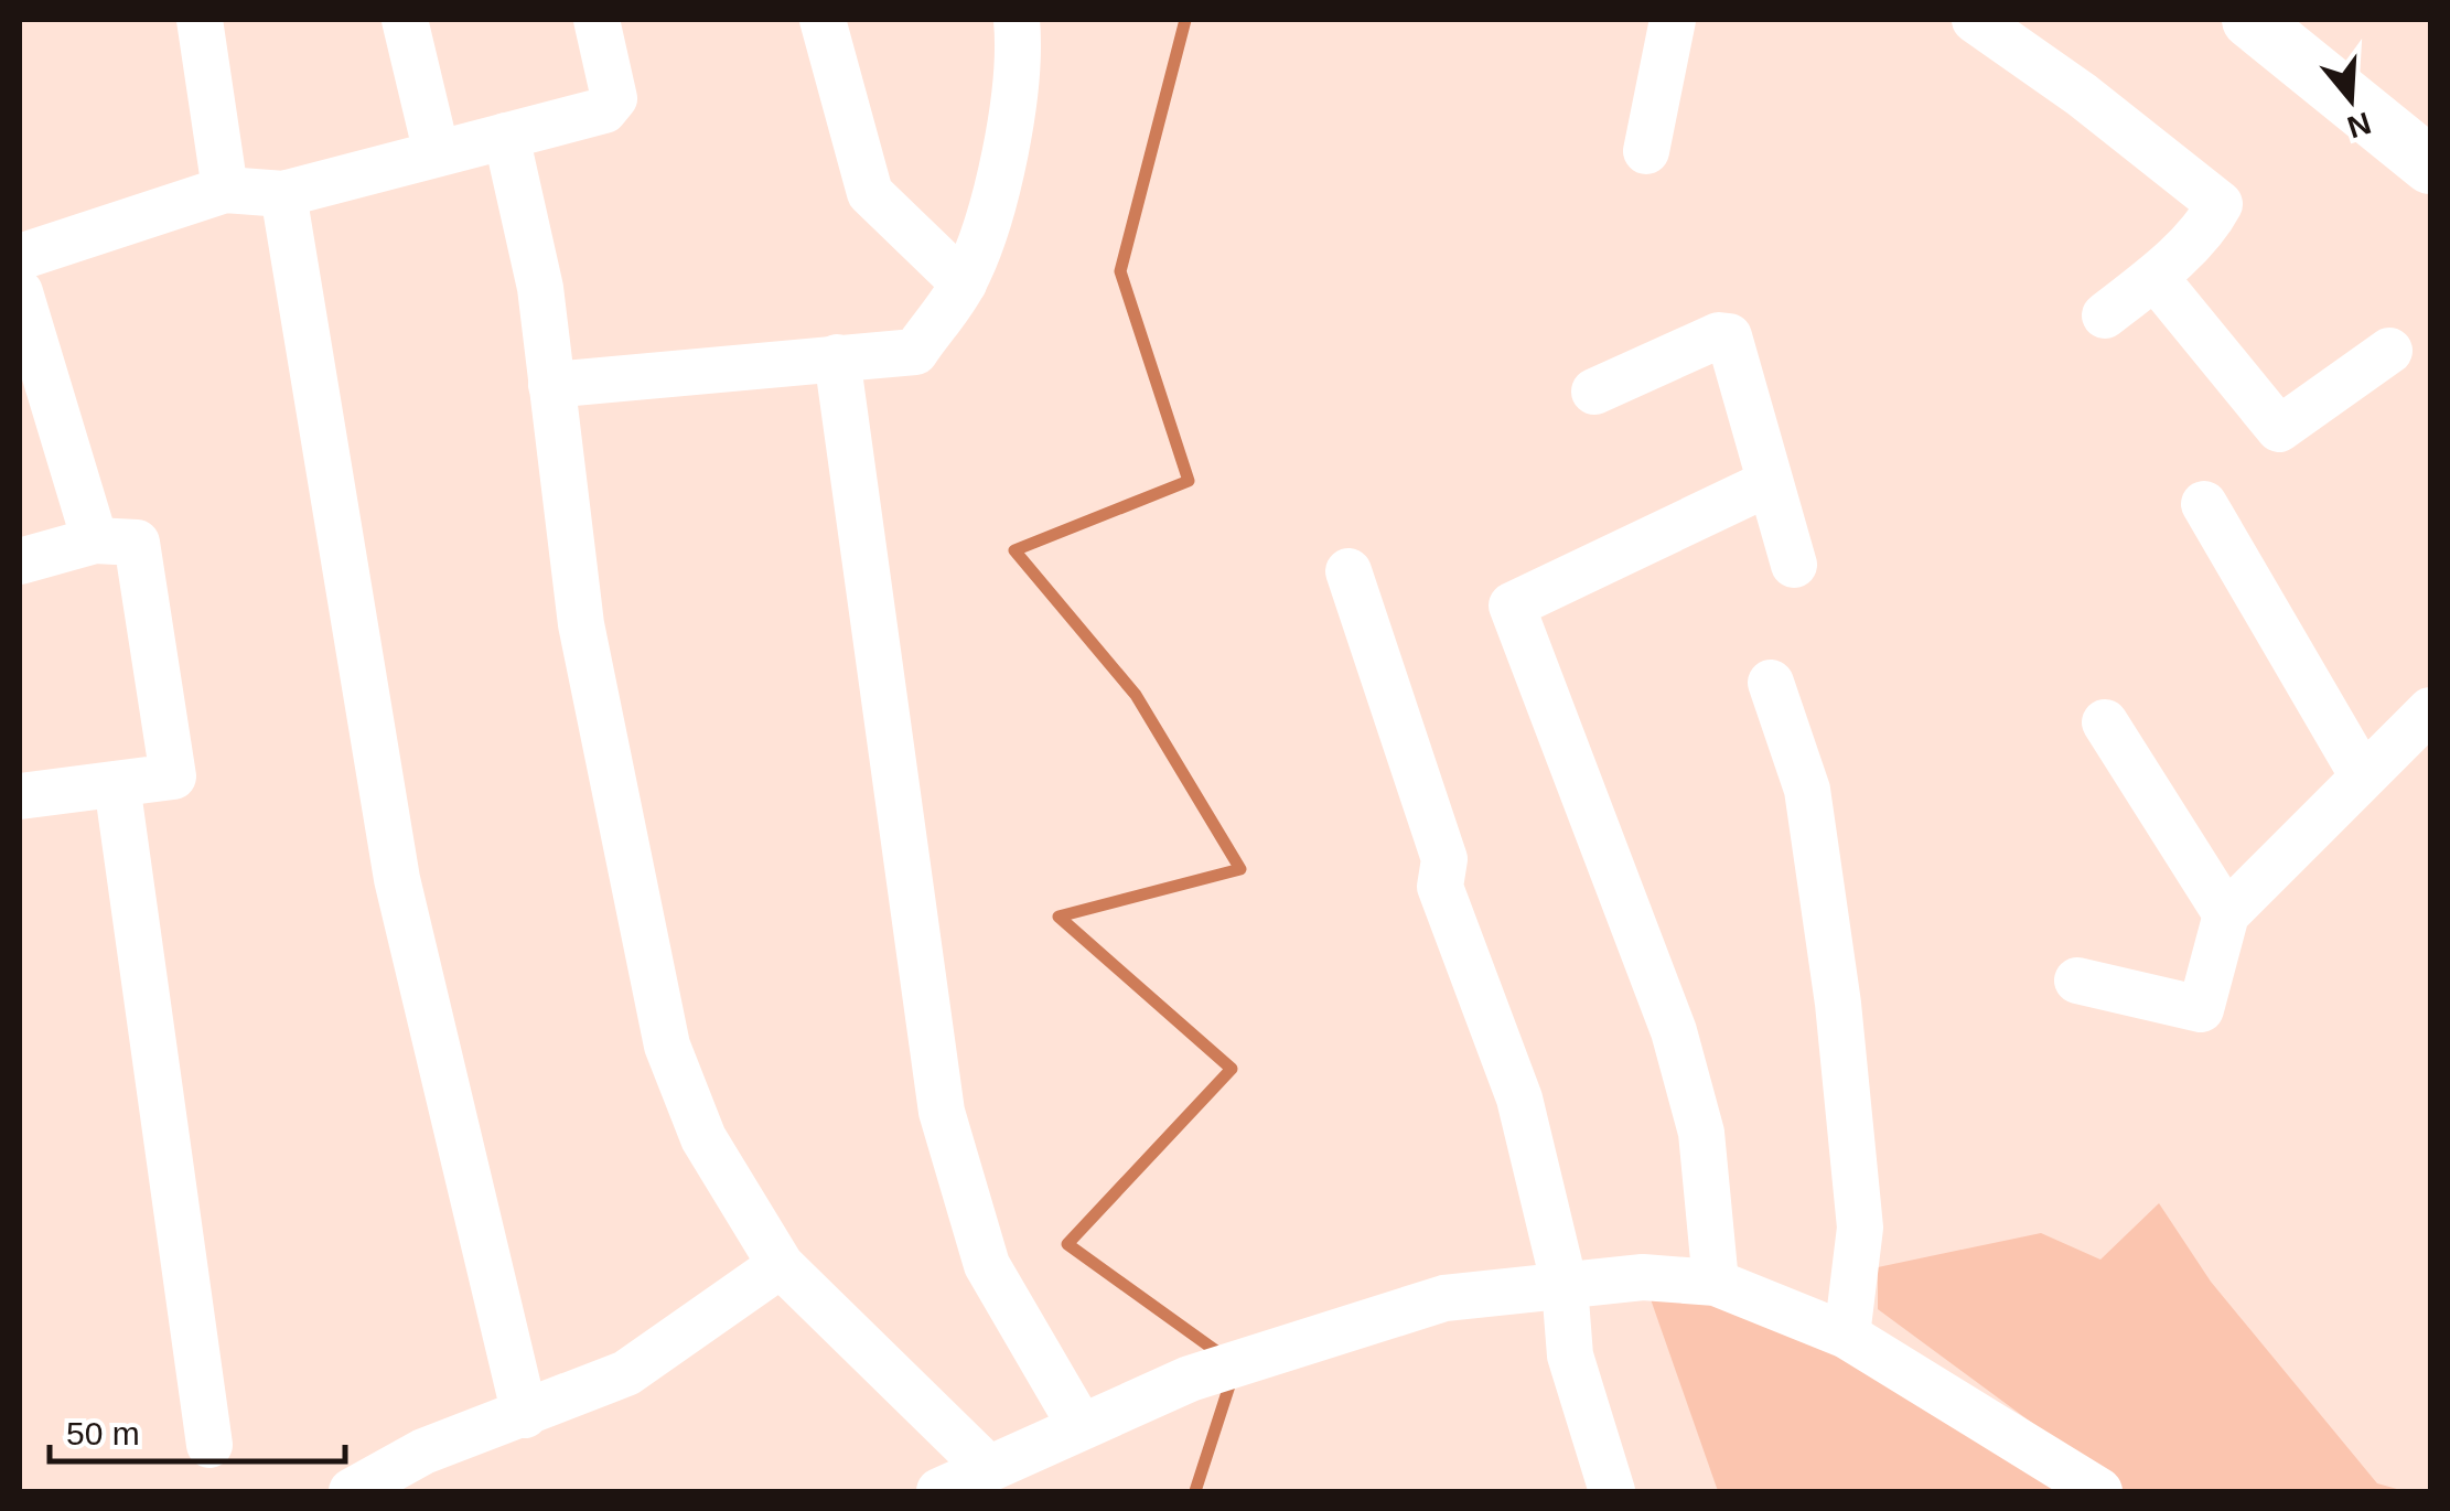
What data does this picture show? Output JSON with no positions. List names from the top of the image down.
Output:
{
  "scale_bar": "50 m",
  "north": "bottom"
}
